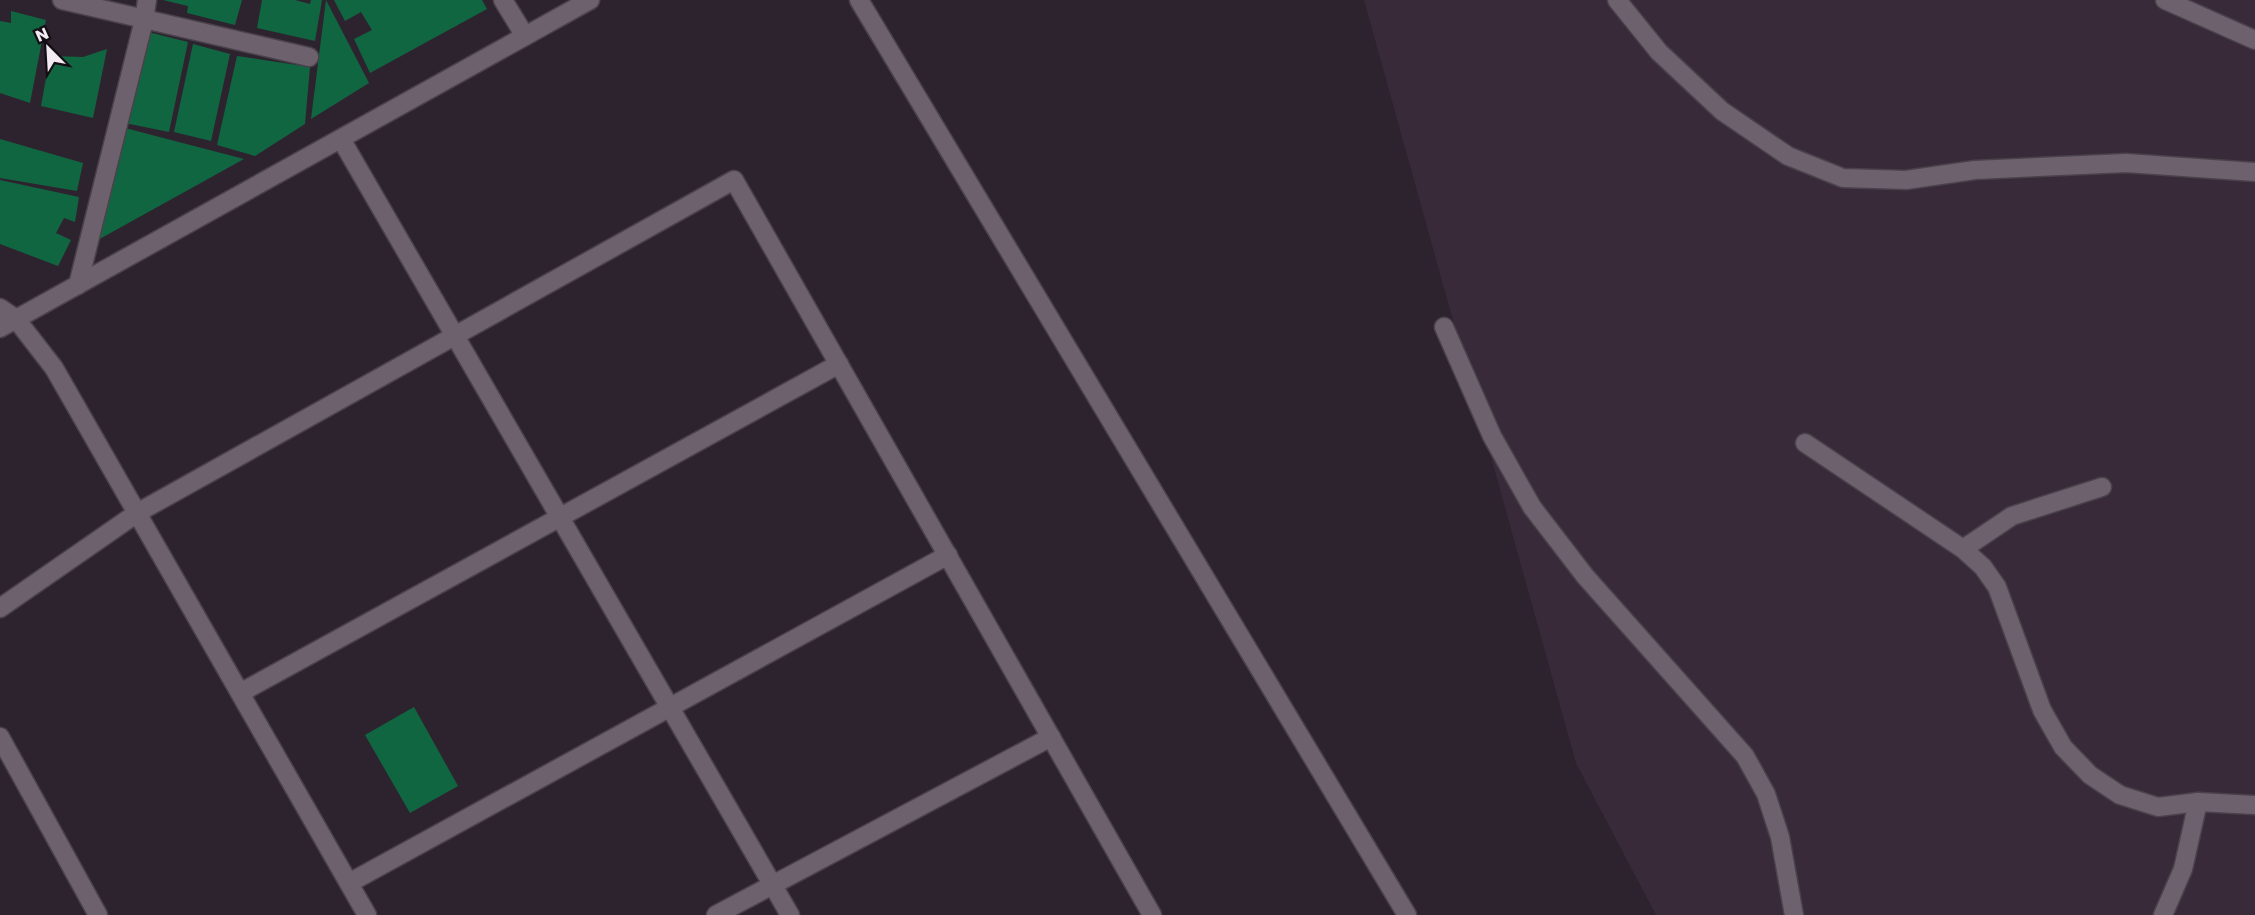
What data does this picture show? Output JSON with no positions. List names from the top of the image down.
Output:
{
  "north": "top left"
}
